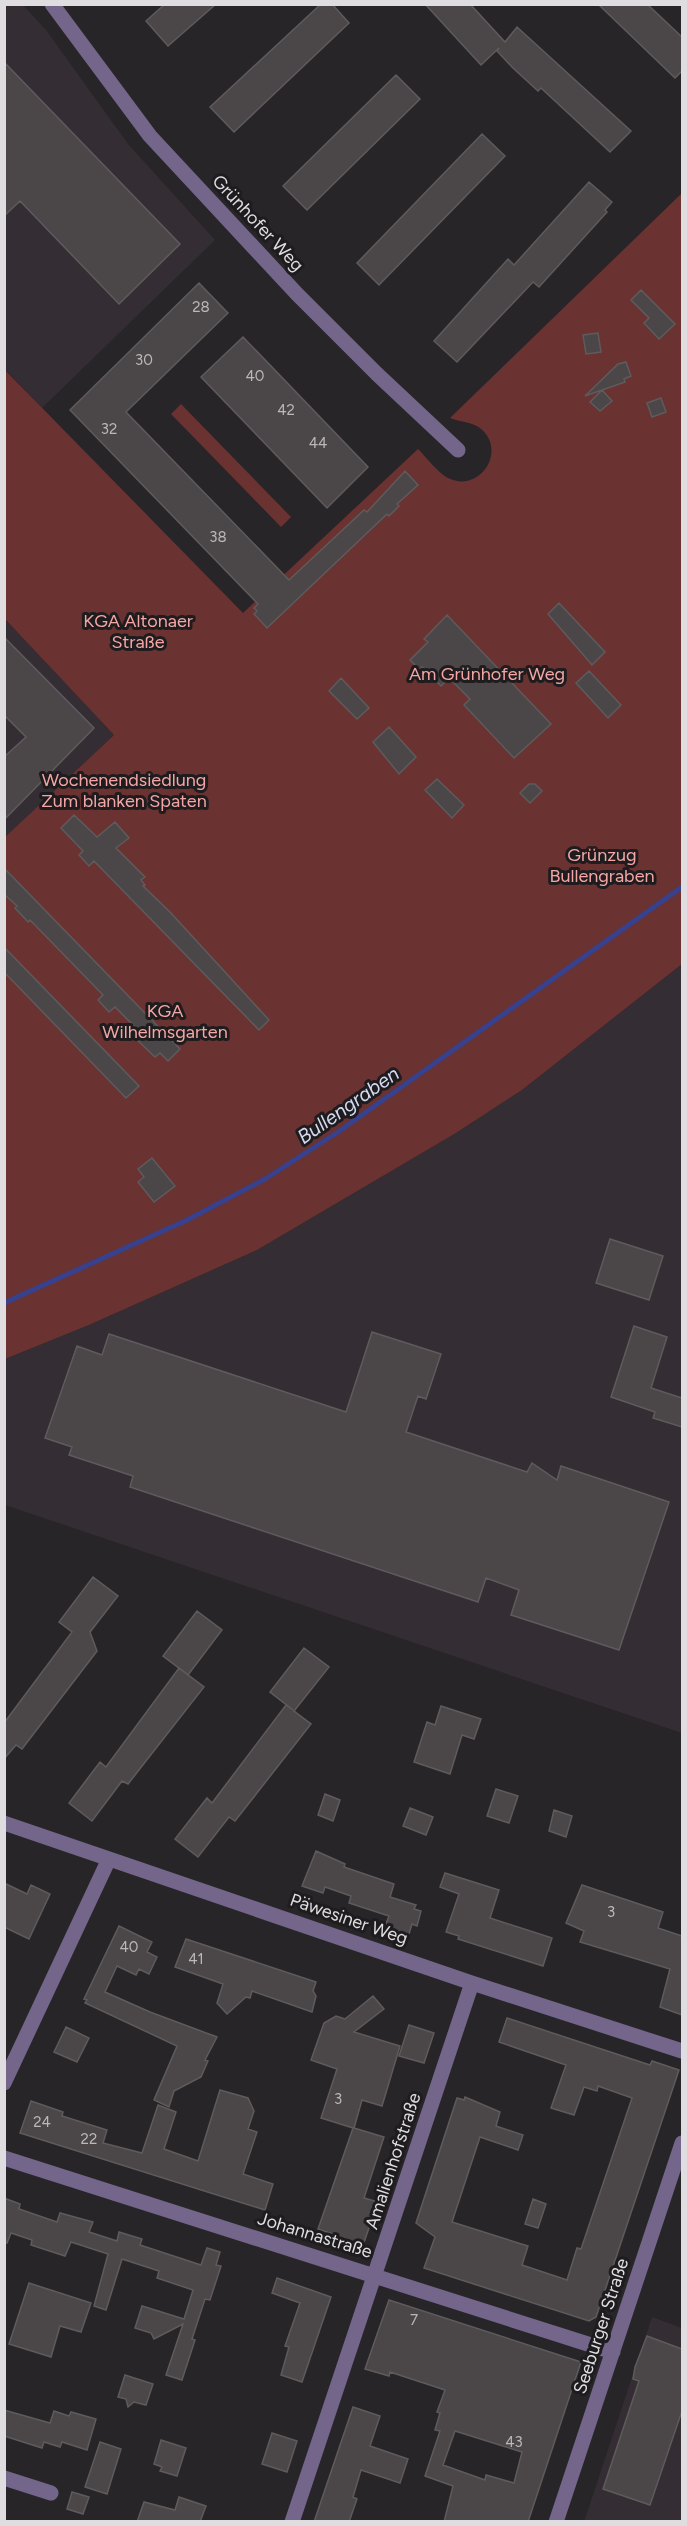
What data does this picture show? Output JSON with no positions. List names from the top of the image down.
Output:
{
  "streets": {
    "street": [
      "Grünhofer Weg",
      "Päwesiner Weg",
      "Amalienhofstraße",
      "Johannastraße",
      "Seeburger Straße"
    ]
  },
  "crossings": [
    ["Päwesiner Weg", "Amalienhofstraße"],
    ["Amalienhofstraße", "Johannastraße"],
    ["Johannastraße", "Seeburger Straße"]
  ],
  "water": ["Bullengraben"],
  "parks": [
    "KGA Altonaer Straße",
    "Am Grünhofer Weg",
    "Wochenendsiedlung Zum blanken Spaten",
    "Grünzug Bullengraben",
    "KGA Wilhelmsgarten"
  ],
  "house_numbers": [
    "28",
    "30",
    "40",
    "42",
    "32",
    "44",
    "38",
    "3",
    "40",
    "41",
    "3",
    "24",
    "22",
    "7",
    "43"
  ]
}
